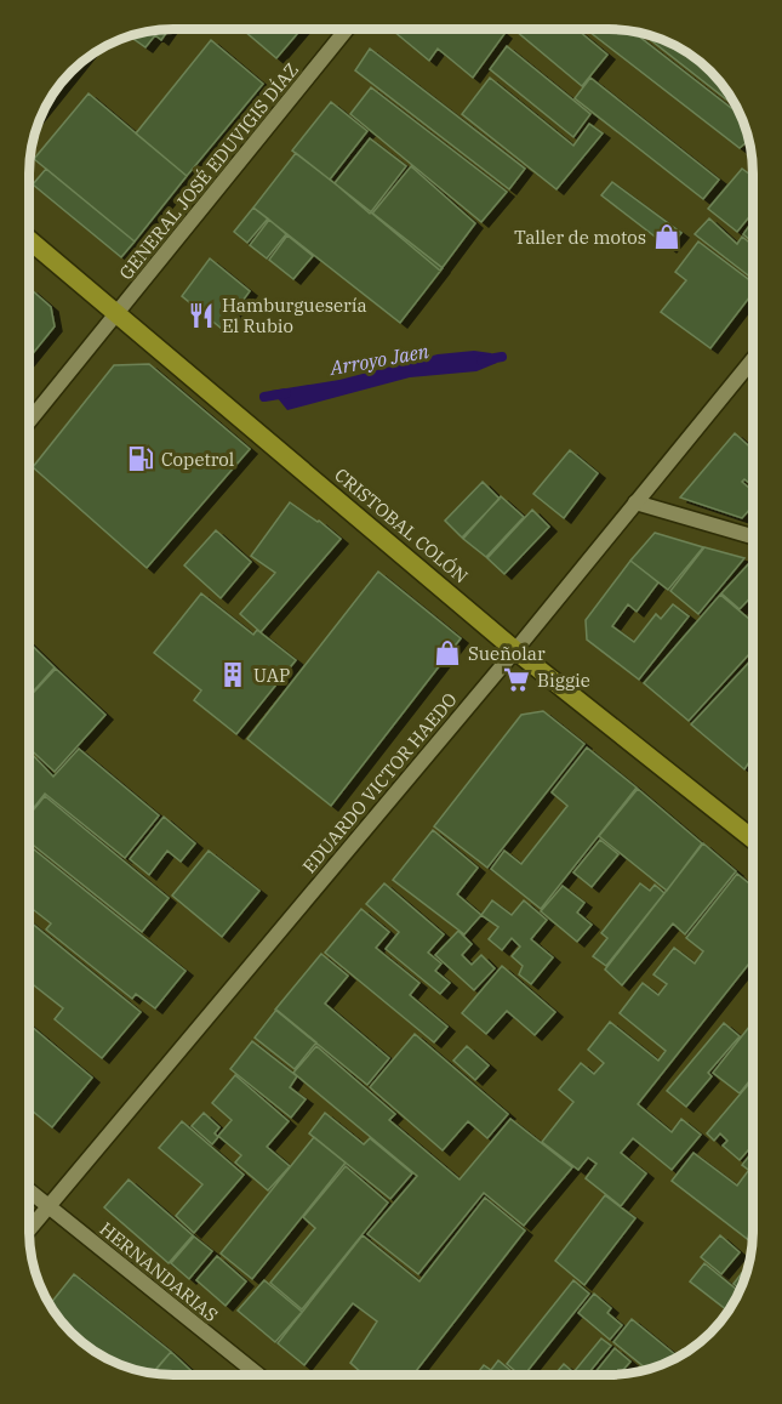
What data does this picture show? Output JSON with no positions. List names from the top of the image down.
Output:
{
  "streets": {
    "main road": ["CRISTOBAL COLÓN"],
    "street": ["GENERAL JOSÉ EDUVIGIS DÍAZ", "EDUARDO VICTOR HAEDO", "HERNANDARIAS"]
  },
  "crossings": [
    ["GENERAL JOSÉ EDUVIGIS DÍAZ", "CRISTOBAL COLÓN"],
    ["CRISTOBAL COLÓN", "EDUARDO VICTOR HAEDO"],
    ["EDUARDO VICTOR HAEDO", "HERNANDARIAS"]
  ],
  "water": ["Arroyo Jaen"],
  "places": {
    "shop": ["Taller de motos", "Sueñolar"],
    "restaurant": ["Hamburguesería El Rubio"],
    "fuel station": ["Copetrol"],
    "building": ["UAP"],
    "supermarket": ["Biggie"]
  }
}
